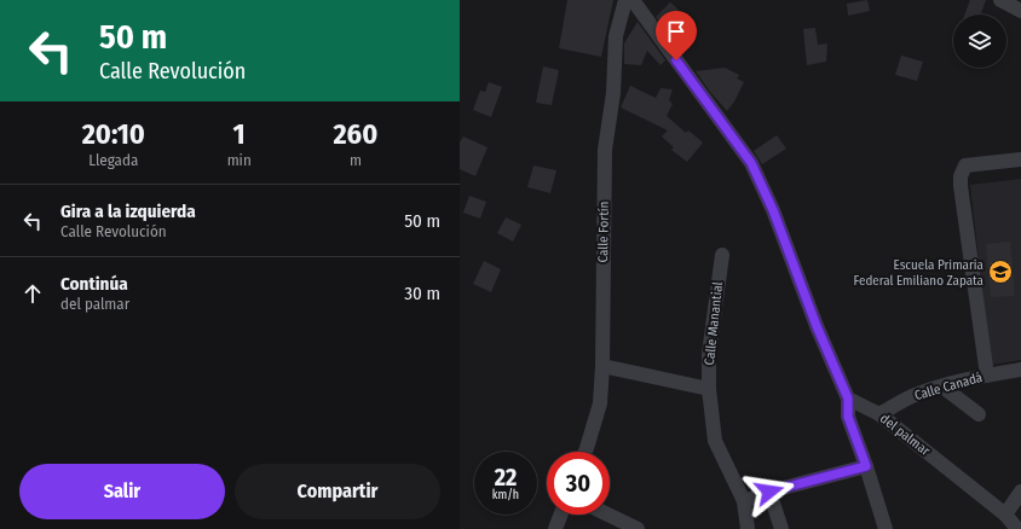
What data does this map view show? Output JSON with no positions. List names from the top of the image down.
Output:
{
  "streets": {
    "street": [
      "Calle Fortín",
      "Calle Manantial",
      "Calle Canadá",
      "del palmar"
    ]
  },
  "crossings": [
    ["Calle Canadá", "del palmar"]
  ],
  "places": {
    "school or university": ["Escuela Primaria Federal Emiliano Zapata"]
  },
  "page": {
    "turn": ["50 m", "Calle Revolución"],
    "eta": [
      "20:10",
      "Llegada",
      "1",
      "min",
      "260",
      "m"
    ],
    "list": [
      {
        "name": "Gira a la izquierda",
        "note": "Calle Revolución",
        "value": "50 m"
      },
      {
        "name": "Continúa",
        "note": "del palmar",
        "value": "30 m"
      }
    ],
    "speed": "22 km/h",
    "limit": "30",
    "buttons": ["Salir", "Compartir"]
  }
}
